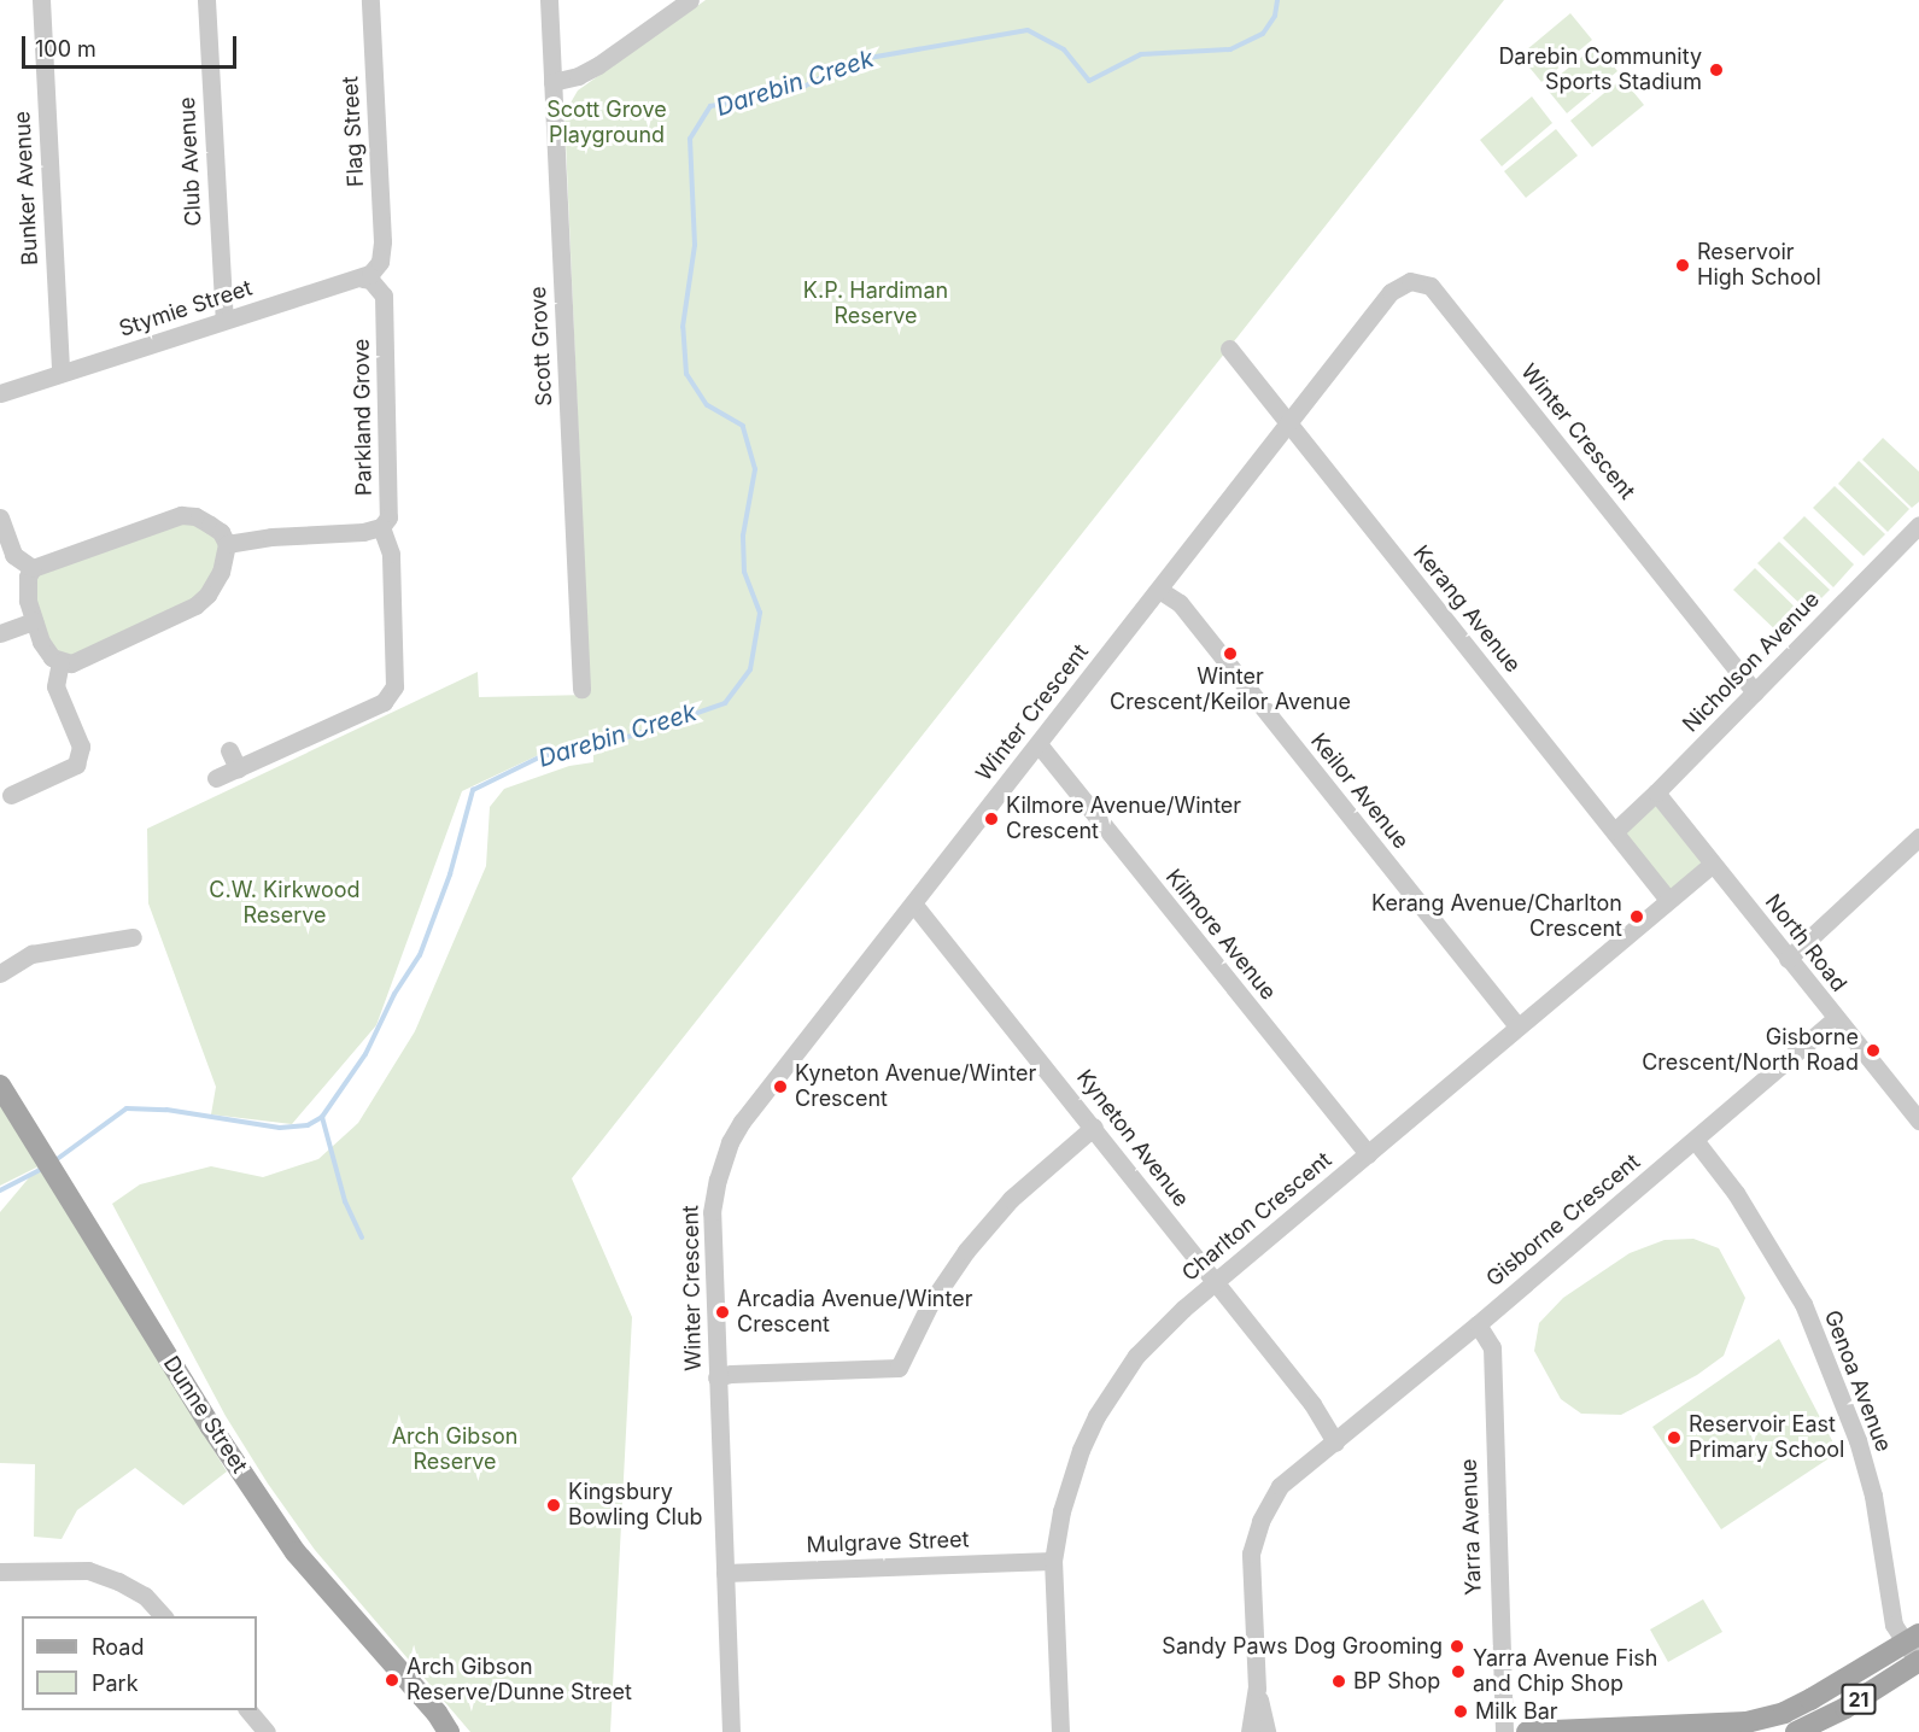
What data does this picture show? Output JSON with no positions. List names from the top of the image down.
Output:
{
  "streets": {
    "main road": ["Dunne Street", "21"],
    "street": [
      "Flag Street",
      "Club Avenue",
      "Bunker Avenue",
      "Stymie Street",
      "Scott Grove",
      "Parkland Grove",
      "Winter Crescent",
      "Kerang Avenue",
      "Nicholson Avenue",
      "Keilor Avenue",
      "Kilmore Avenue",
      "North Road",
      "Kyneton Avenue",
      "Charlton Crescent",
      "Gisborne Crescent",
      "Genoa Avenue",
      "Yarra Avenue",
      "Mulgrave Street"
    ]
  },
  "crossings": [
    ["Flag Street", "Stymie Street"],
    ["Club Avenue", "Stymie Street"],
    ["Bunker Avenue", "Stymie Street"],
    ["Stymie Street", "Parkland Grove"],
    ["Winter Crescent", "Kerang Avenue"],
    ["Winter Crescent", "Nicholson Avenue"],
    ["Winter Crescent", "Keilor Avenue"],
    ["Winter Crescent", "Kilmore Avenue"],
    ["Winter Crescent", "Kyneton Avenue"],
    ["Winter Crescent", "Mulgrave Street"],
    ["Kerang Avenue", "Nicholson Avenue"],
    ["Kerang Avenue", "Charlton Crescent"],
    ["Nicholson Avenue", "North Road"],
    ["Keilor Avenue", "Charlton Crescent"],
    ["Kilmore Avenue", "Charlton Crescent"],
    ["North Road", "Charlton Crescent"],
    ["North Road", "Gisborne Crescent"],
    ["Kyneton Avenue", "Charlton Crescent"],
    ["Kyneton Avenue", "Gisborne Crescent"],
    ["Charlton Crescent", "Mulgrave Street"],
    ["Gisborne Crescent", "Genoa Avenue"],
    ["Gisborne Crescent", "Yarra Avenue"],
    ["Genoa Avenue", "21"]
  ],
  "water": ["Darebin Creek"],
  "parks": [
    "Scott Grove Playground",
    "K.P. Hardiman Reserve",
    "C.W. Kirkwood Reserve",
    "Arch Gibson Reserve"
  ],
  "places": [
    "Darebin Community Sports Stadium",
    "Reservoir High School",
    "Winter Crescent/Keilor Avenue",
    "Kilmore Avenue/Winter Crescent",
    "Kerang Avenue/Charlton Crescent",
    "Gisborne Crescent/North Road",
    "Kyneton Avenue/Winter Crescent",
    "Arcadia Avenue/Winter Crescent",
    "Reservoir East Primary School",
    "Kingsbury Bowling Club",
    "Sandy Paws Dog Grooming",
    "Yarra Avenue Fish and Chip Shop",
    "Arch Gibson Reserve/Dunne Street",
    "BP Shop",
    "Milk Bar"
  ],
  "legend": ["Road", "Park"],
  "scale_bar": "100 m"
}
